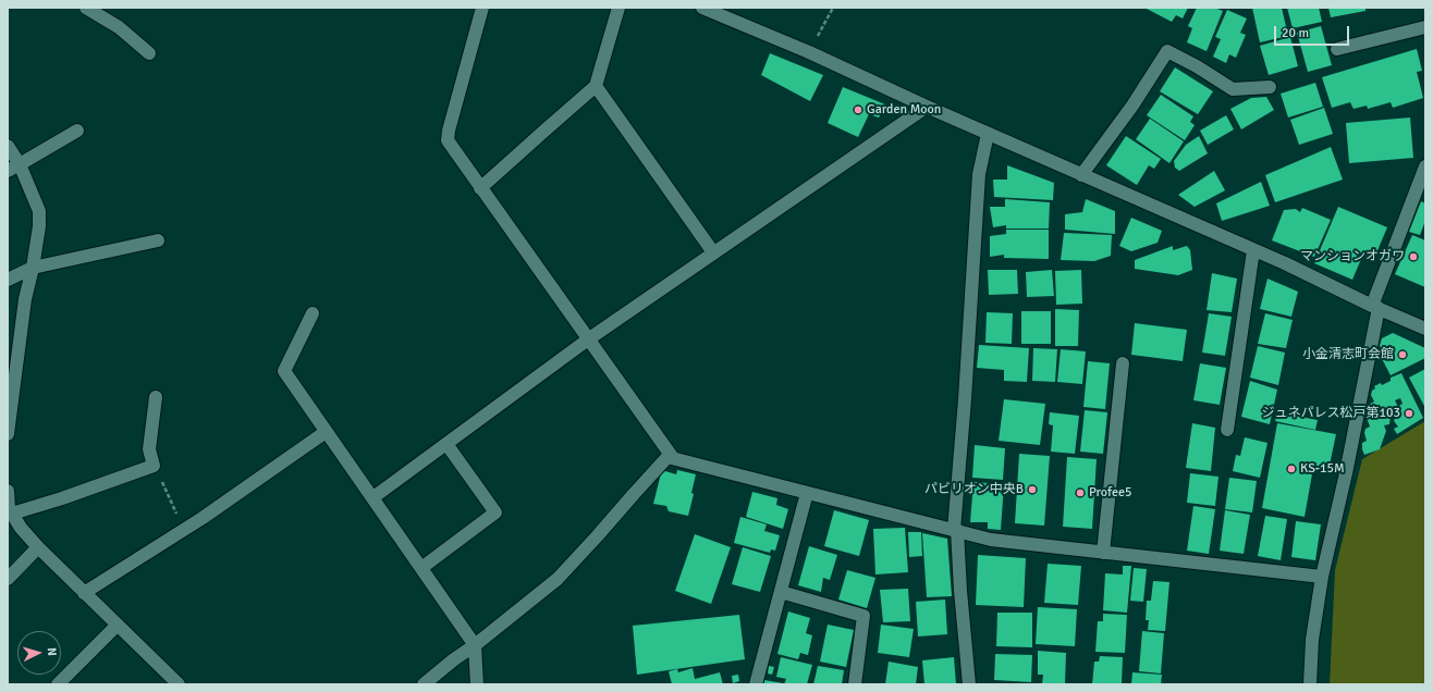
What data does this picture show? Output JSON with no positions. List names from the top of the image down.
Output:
{
  "places": [
    "Garden Moon",
    "マンションオガワ",
    "小金清志町会館",
    "ジュネパレス松戸第103",
    "KS-15M",
    "パビリオン中央B",
    "Profee5"
  ],
  "scale_bar": "20 m",
  "north": "right"
}
